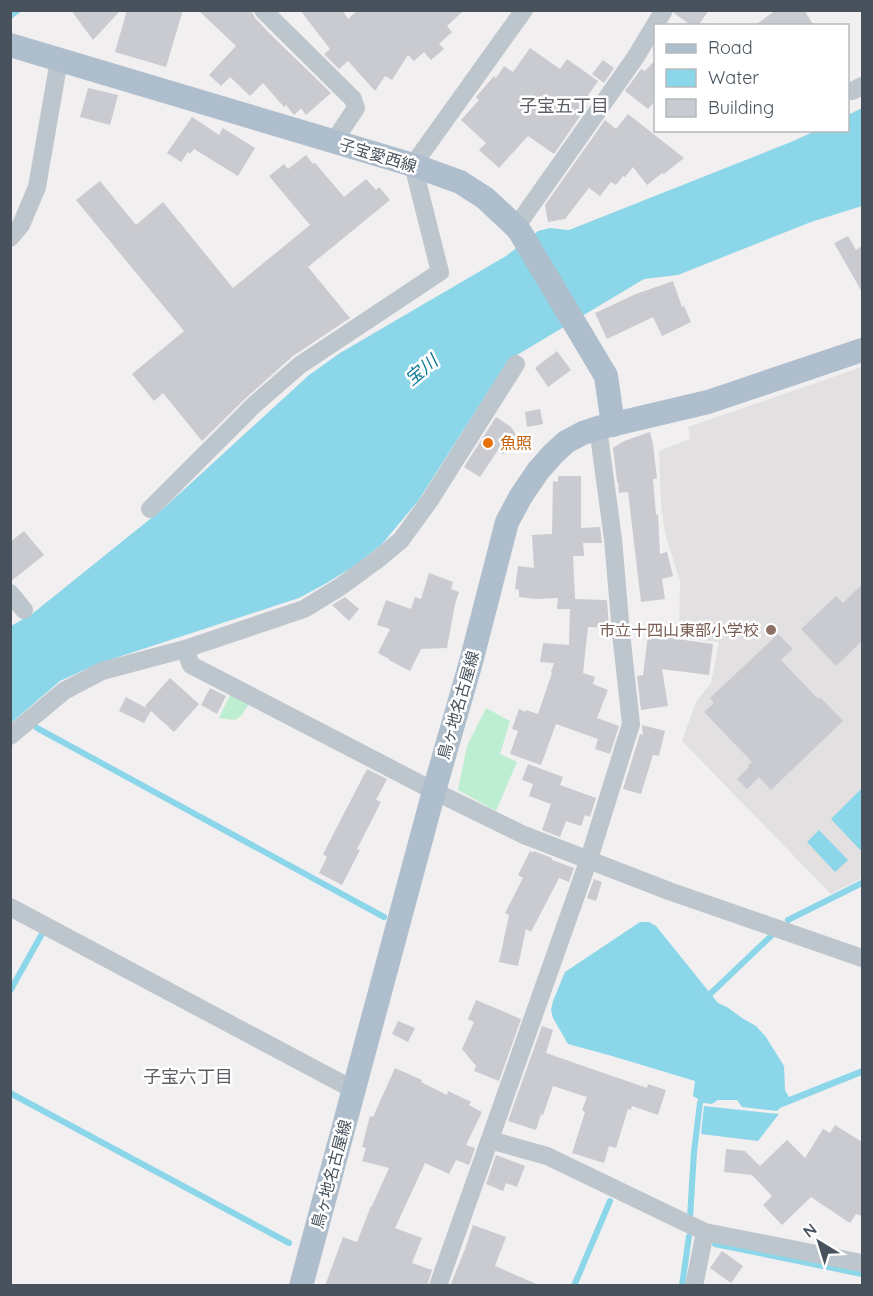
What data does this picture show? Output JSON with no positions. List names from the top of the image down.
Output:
{
  "streets": {
    "main road": ["子宝愛西線", "鳥ヶ地名古屋線"]
  },
  "crossings": [
    ["子宝愛西線", "鳥ヶ地名古屋線"]
  ],
  "districts": ["子宝五丁目", "子宝六丁目"],
  "water": ["宝川"],
  "places": ["魚照", "市立十四山東部小学校"],
  "legend": ["Road", "Water", "Building"],
  "north": "top left"
}
